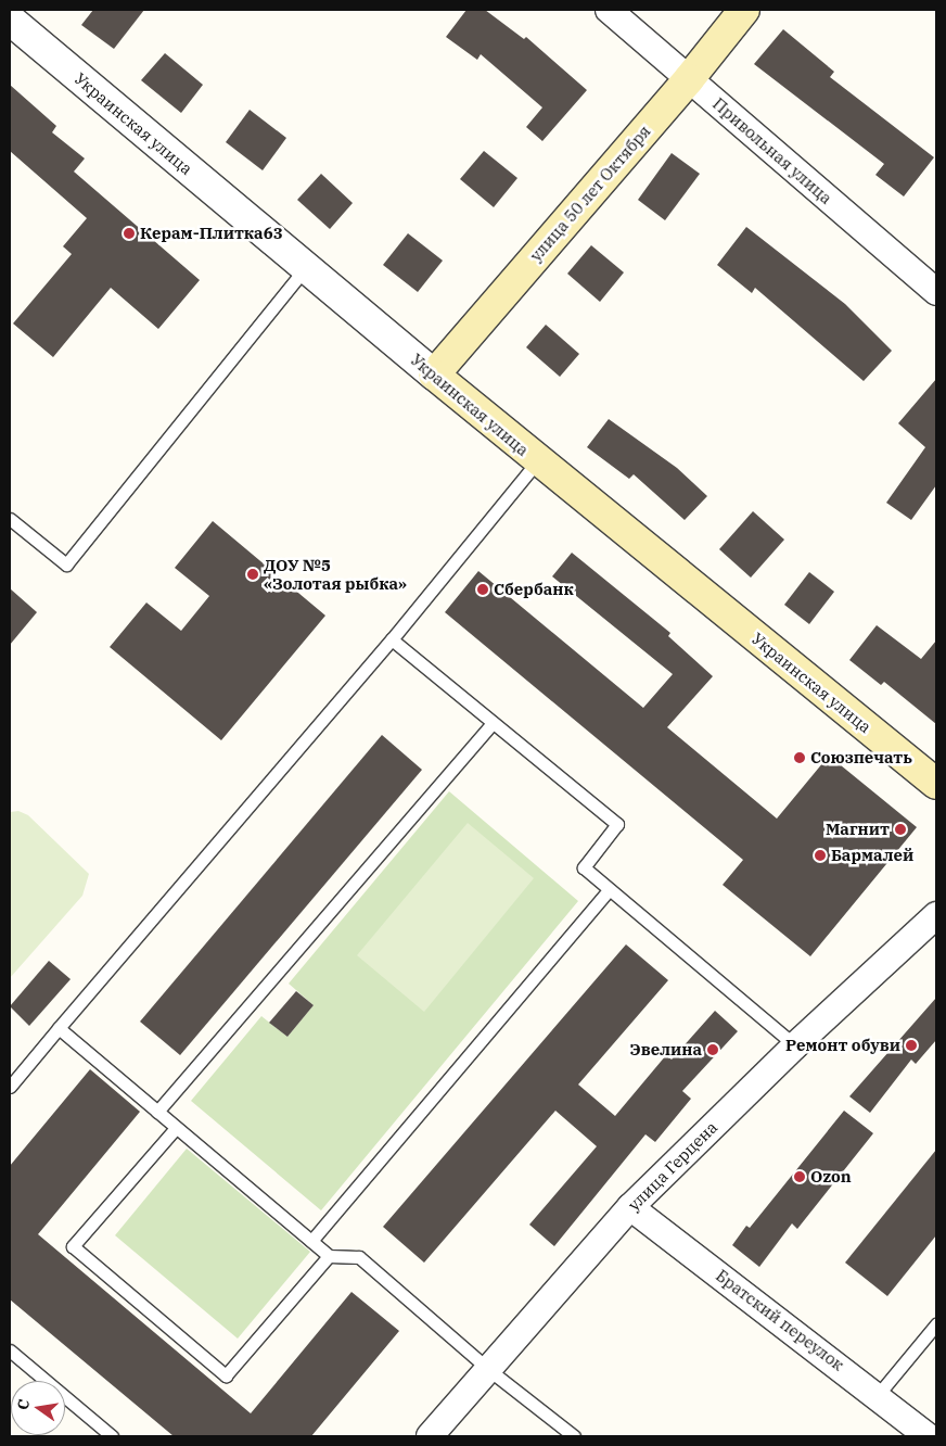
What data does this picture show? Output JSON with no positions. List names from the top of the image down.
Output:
{
  "streets": {
    "main road": ["Украинская улица", "улица 50 лет Октября"],
    "street": ["Привольная улица", "улица Герцена", "Братский переулок"]
  },
  "crossings": [
    ["Украинская улица", "улица 50 лет Октября"],
    ["Привольная улица", "улица 50 лет Октября"],
    ["улица Герцена", "Братский переулок"]
  ],
  "places": [
    "Керам-Плитка63",
    "ДОУ №5 «Золотая рыбка»",
    "Сбербанк",
    "Союзпечать",
    "Магнит",
    "Бармалей",
    "Ремонт обуви",
    "Эвелина",
    "Ozon"
  ],
  "north": "left"
}
